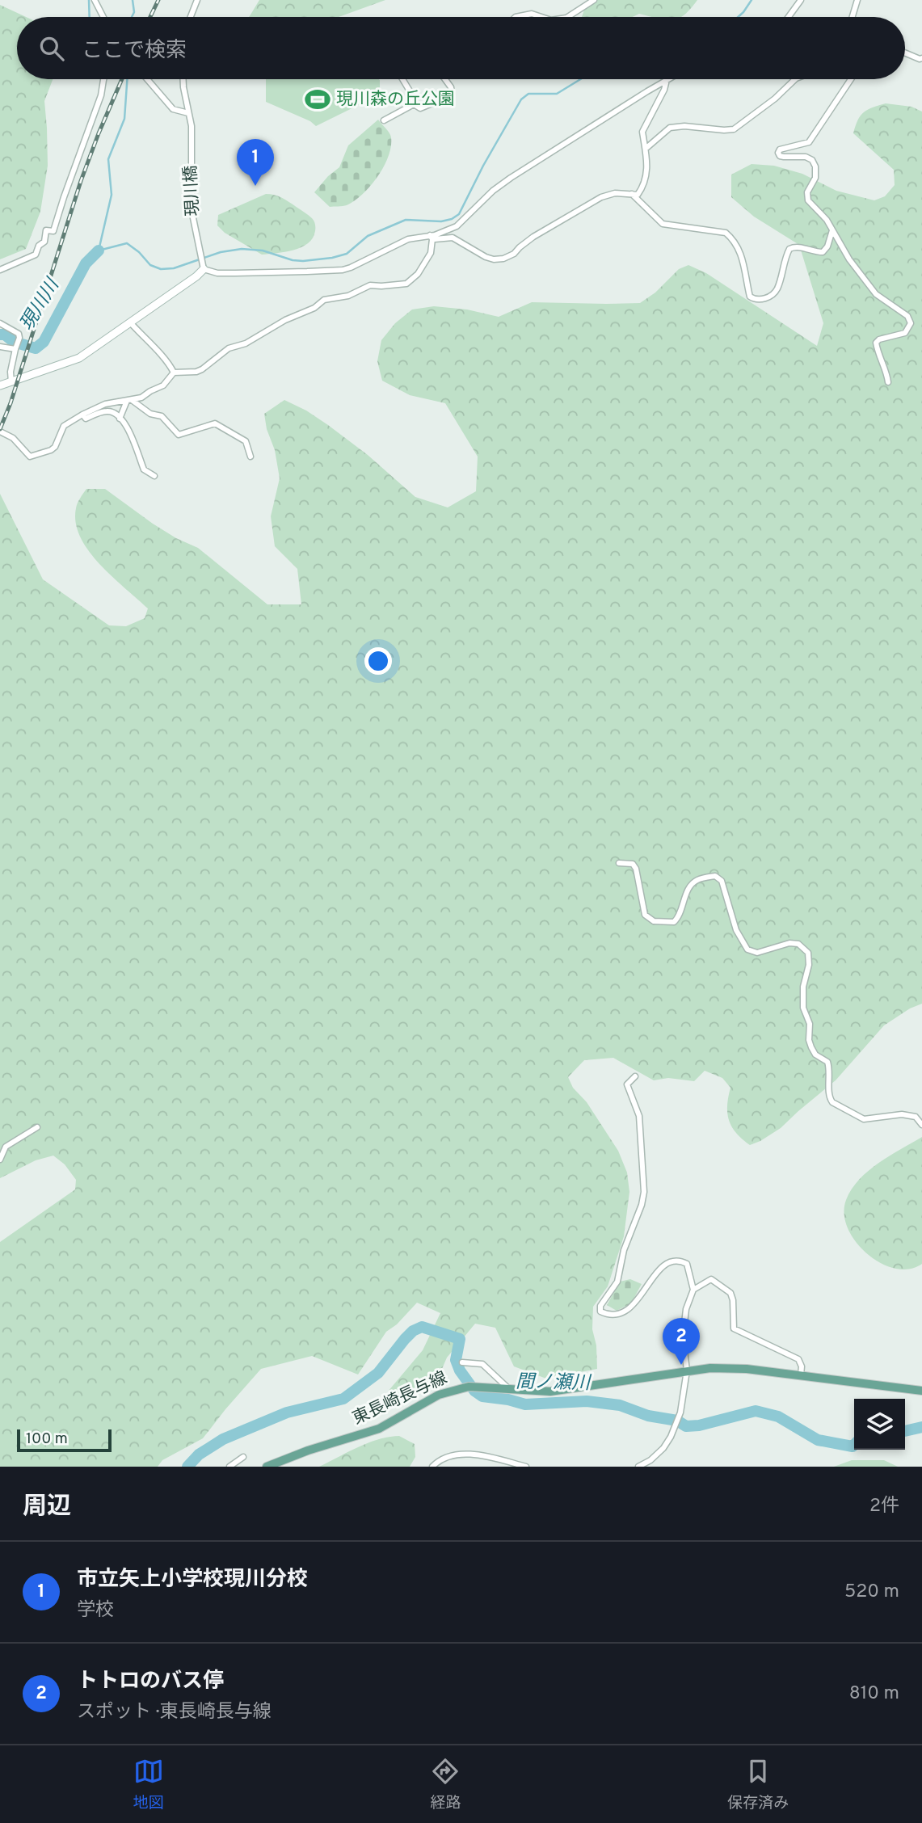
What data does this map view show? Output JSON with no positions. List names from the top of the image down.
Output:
{
  "streets": {
    "main road": ["東長崎長与線"],
    "street": ["現川橋"]
  },
  "water": ["現川川", "間ノ瀬川"],
  "places": {
    "sports": ["現川森の丘公園"]
  },
  "scale_bar": "100 m",
  "page": {
    "search": "ここで検索",
    "pins": ["1", "2"],
    "scale": "100 m",
    "heading": ["周辺", "2件"],
    "list": [
      {
        "mark": "1",
        "name": "市立矢上小学校現川分校",
        "note": "学校",
        "value": "520 m"
      },
      {
        "mark": "2",
        "name": "トトロのバス停",
        "note": "スポット · 東長崎長与線",
        "value": "810 m"
      }
    ],
    "nav": ["地図", "経路", "保存済み"]
  }
}
